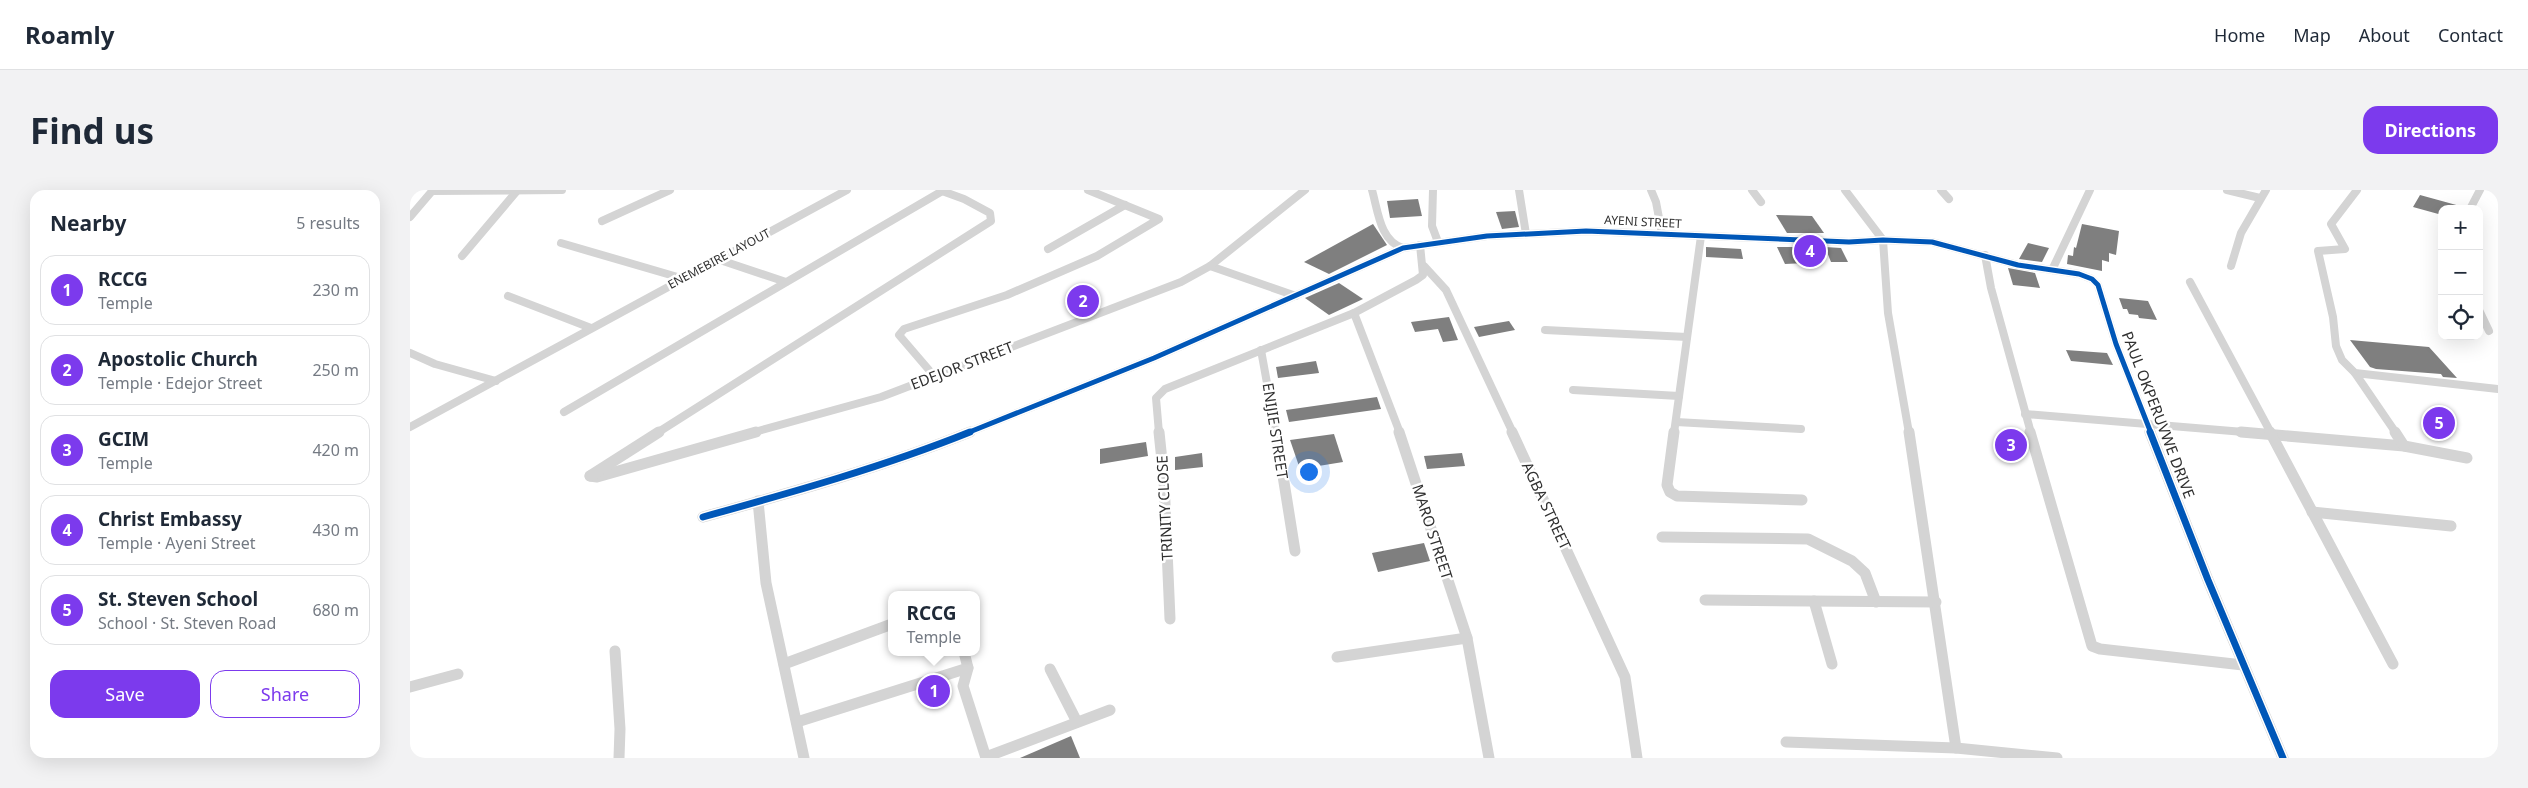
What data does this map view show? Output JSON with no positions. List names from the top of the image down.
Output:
{
  "streets": {
    "street": [
      "AYENI STREET",
      "ENEMEBIRE LAYOUT",
      "EDEJOR STREET",
      "PAUL OKPERUVWE DRIVE",
      "ENIJIE STREET",
      "AGBA STREET",
      "TRINITY CLOSE",
      "MARO STREET"
    ]
  },
  "crossings": [
    ["AYENI STREET", "PAUL OKPERUVWE DRIVE"],
    ["ENIJIE STREET", "TRINITY CLOSE"]
  ],
  "page": {
    "header": "Roamly",
    "nav": [
      "Home",
      "Map",
      "About",
      "Contact"
    ],
    "buttons": [
      "Directions",
      ["Save", "Share"]
    ],
    "title": "Find us",
    "heading": ["Nearby", "5 results"],
    "map_buttons": ["+", "−"],
    "pins": [
      "4",
      "2",
      "5",
      "3",
      "1"
    ],
    "list": [
      {
        "mark": "1",
        "name": "RCCG",
        "note": "Temple",
        "value": "230 m"
      },
      {
        "mark": "2",
        "name": "Apostolic Church",
        "note": "Temple · Edejor Street",
        "value": "250 m"
      },
      {
        "mark": "3",
        "name": "GCIM",
        "note": "Temple",
        "value": "420 m"
      },
      {
        "mark": "4",
        "name": "Christ Embassy",
        "note": "Temple · Ayeni Street",
        "value": "430 m"
      },
      {
        "mark": "5",
        "name": "St. Steven School",
        "note": "School · St. Steven Road",
        "value": "680 m"
      }
    ],
    "popup": ["RCCG", "Temple"]
  }
}
